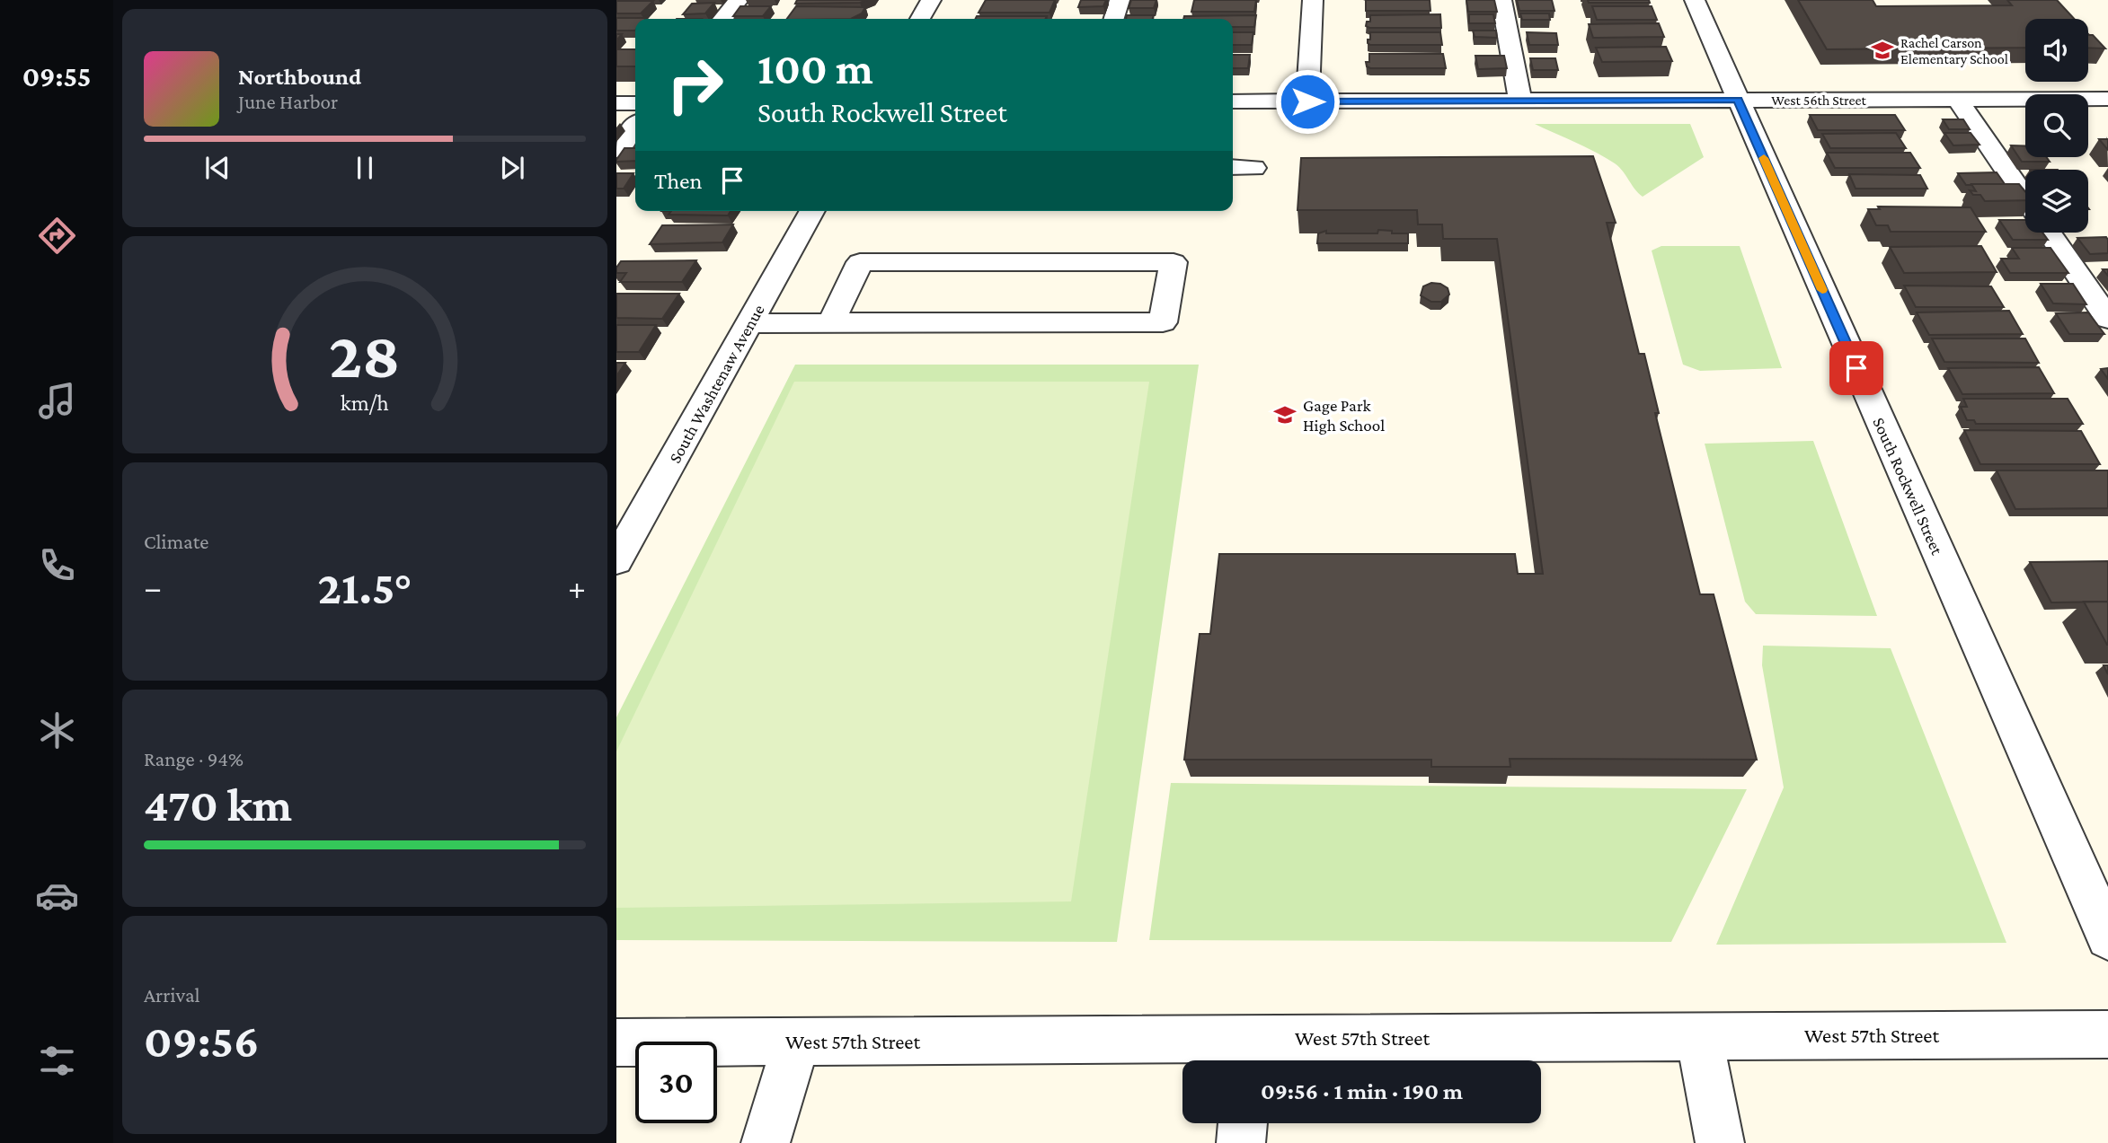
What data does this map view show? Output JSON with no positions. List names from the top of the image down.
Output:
{
  "streets": {
    "street": [
      "West 56th Street",
      "South Washtenaw Avenue",
      "South Rockwell Street",
      "West 57th Street"
    ]
  },
  "crossings": [
    ["West 56th Street", "South Rockwell Street"]
  ],
  "places": {
    "school or university": ["Rachel Carson Elementary School", "Gage Park High School"]
  },
  "page": {
    "tabs": "09:55",
    "turn": ["100 m", "South Rockwell Street"],
    "song": ["Northbound", "June Harbor"],
    "then": "Then",
    "tile": [
      "Climate",
      ["Range · 94%", "470 km"],
      ["Arrival", "09:56"]
    ],
    "heat": ["−", "21.5°", "+"],
    "limit": "30",
    "trip": "09:56 · 1 min · 190 m",
    "gauge": ["28", "km/h"]
  }
}
